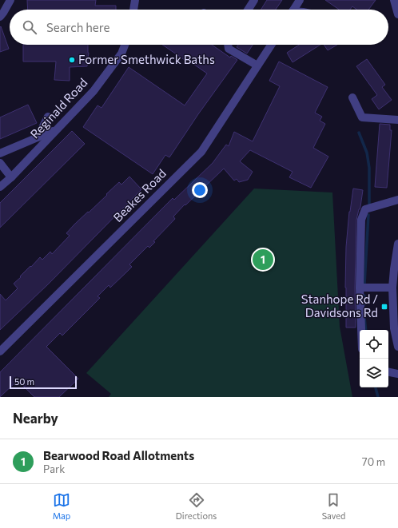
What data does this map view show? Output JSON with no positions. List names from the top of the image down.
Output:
{
  "streets": {
    "street": ["Reginald Road", "Beakes Road"]
  },
  "places": {
    "other": ["Former Smethwick Baths"],
    "transit": ["Stanhope Rd / Davidsons Rd"]
  },
  "scale_bar": "50 m",
  "page": {
    "search": "Search here",
    "pins": "1",
    "scale": "50 m",
    "heading": "Nearby",
    "list": [
      {
        "mark": "1",
        "name": "Bearwood Road Allotments",
        "note": "Park",
        "value": "70 m"
      }
    ],
    "nav": ["Map", "Directions", "Saved"]
  }
}
